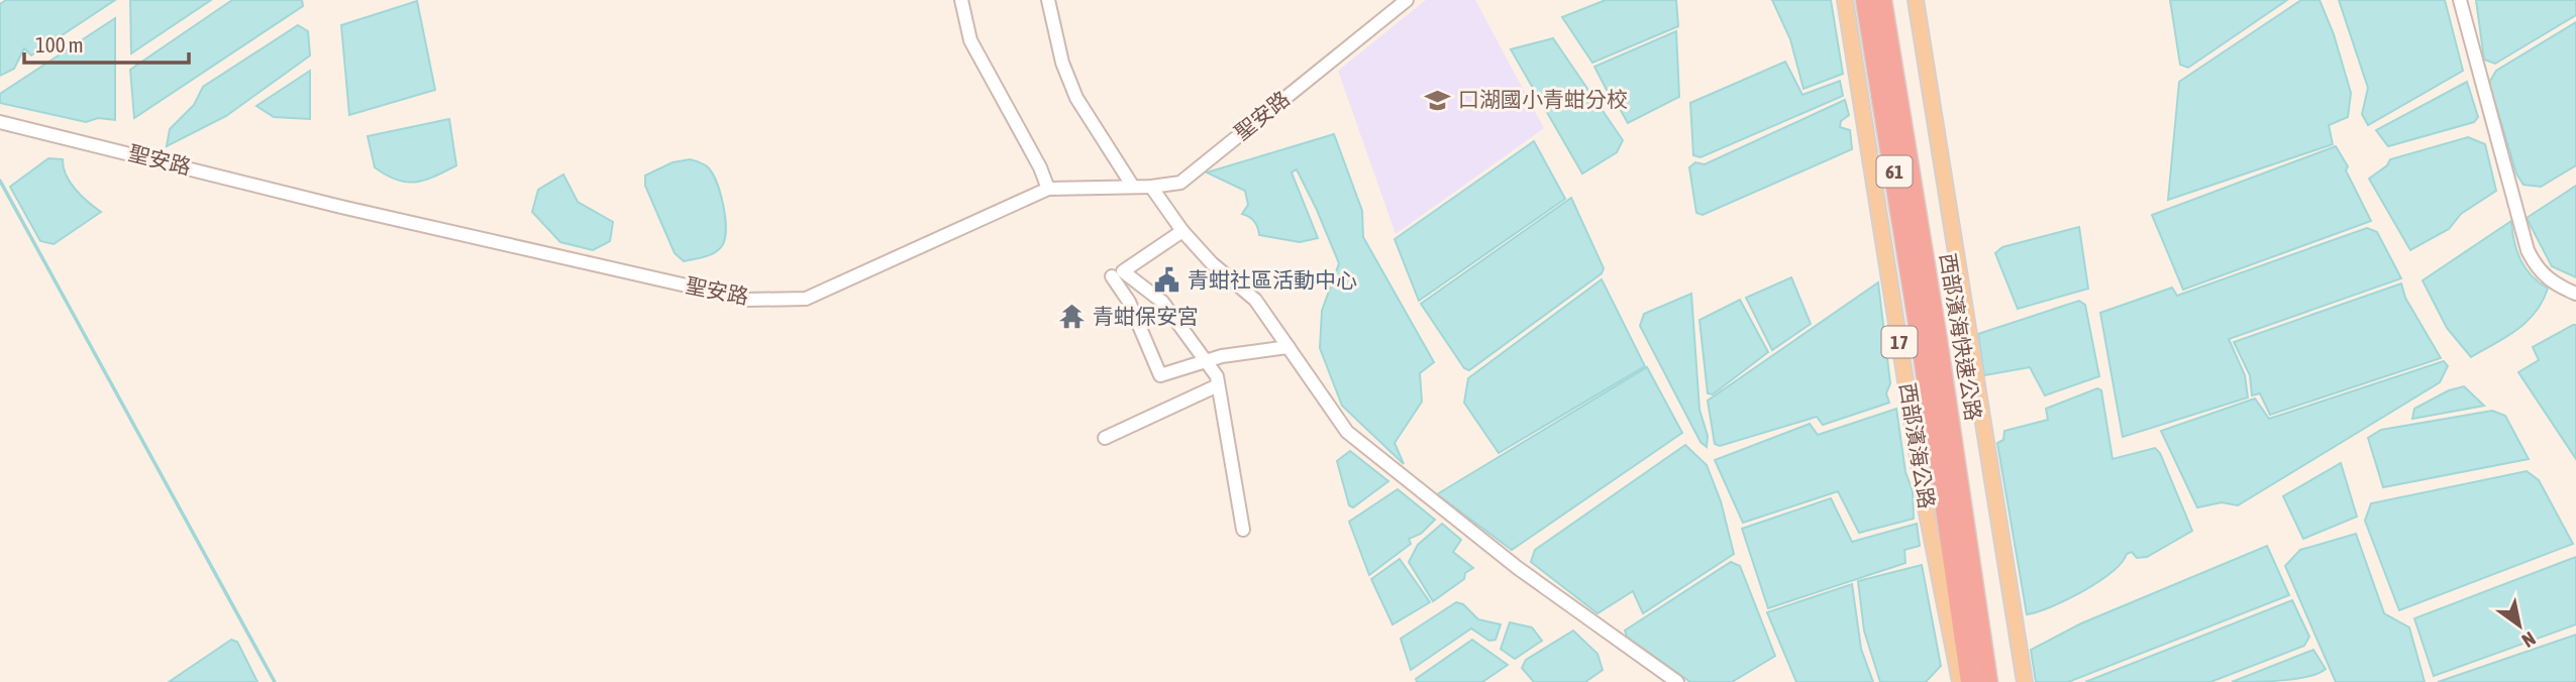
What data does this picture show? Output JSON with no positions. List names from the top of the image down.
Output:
{
  "streets": {
    "highway": ["61", "西部濱海快速公路"],
    "main road": ["17", "西部濱海公路"],
    "street": ["聖安路"]
  },
  "places": {
    "school or university": ["口湖國小青蚶分校"],
    "public building": ["青蚶社區活動中心"],
    "temple": ["青蚶保安宮"]
  },
  "scale_bar": "100 m",
  "north": "bottom right"
}
